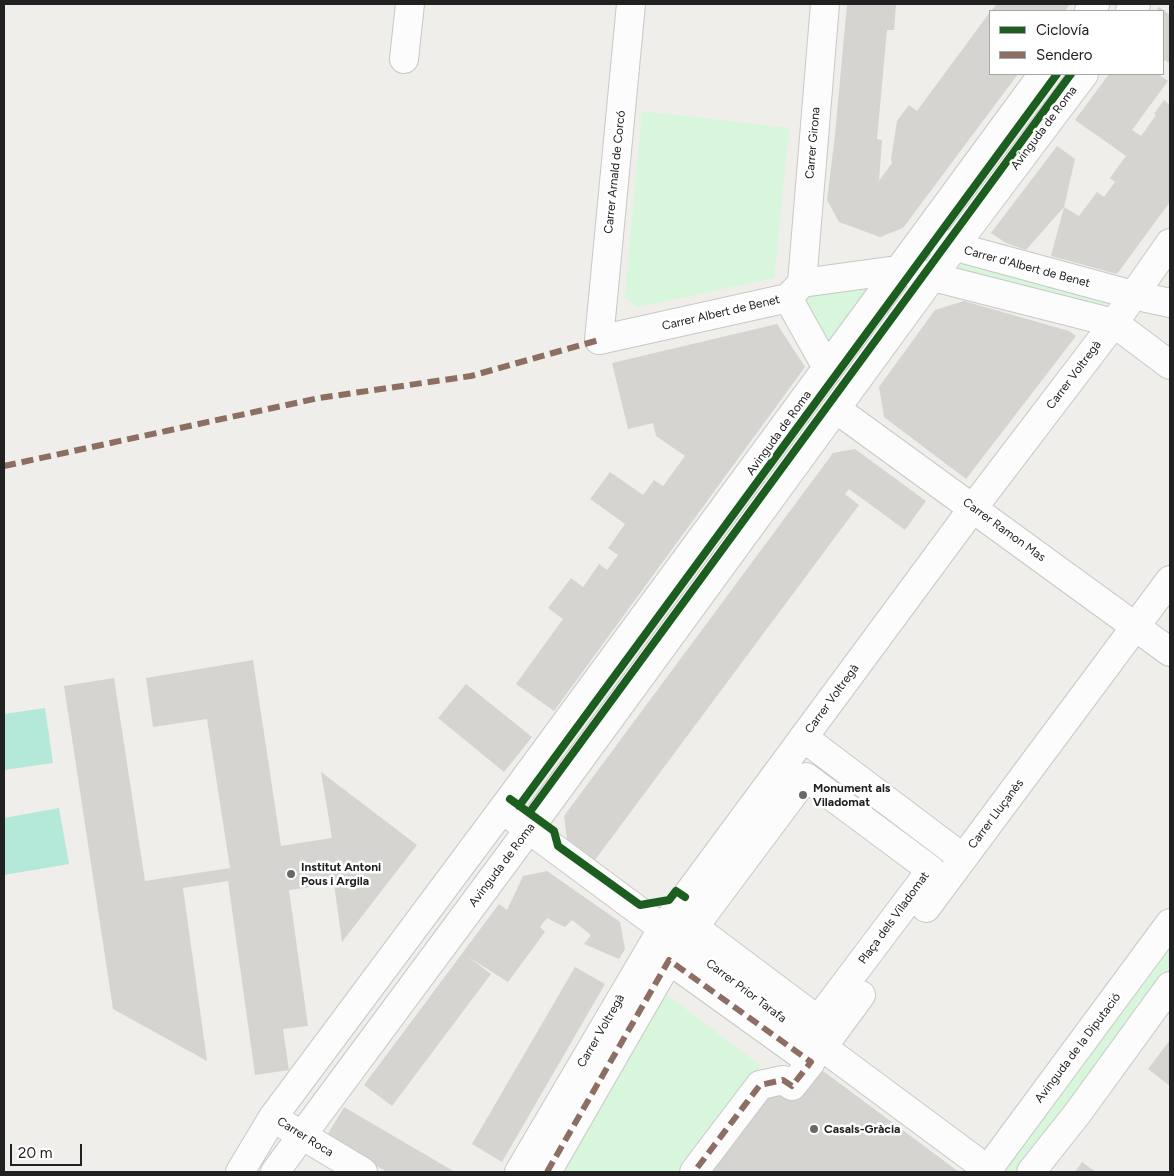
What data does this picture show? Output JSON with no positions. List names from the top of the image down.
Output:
{
  "streets": {
    "street": [
      "Avinguda de Roma",
      "Carrer Girona",
      "Carrer Arnald de Corcó",
      "Carrer d'Albert de Benet",
      "Carrer Albert de Benet",
      "Carrer Voltregà",
      "Carrer Ramon Mas",
      "Carrer Lluçanès",
      "Plaça dels Viladomat",
      "Carrer Prior Tarafa",
      "Avinguda de la Diputació",
      "Carrer Roca"
    ]
  },
  "crossings": [
    ["Avinguda de Roma", "Carrer d'Albert de Benet"],
    ["Avinguda de Roma", "Carrer Albert de Benet"],
    ["Avinguda de Roma", "Carrer Ramon Mas"],
    ["Avinguda de Roma", "Carrer Prior Tarafa"],
    ["Avinguda de Roma", "Carrer Roca"],
    ["Carrer Girona", "Carrer Albert de Benet"],
    ["Carrer Arnald de Corcó", "Carrer Albert de Benet"],
    ["Carrer d'Albert de Benet", "Carrer Voltregà"],
    ["Carrer Voltregà", "Carrer Ramon Mas"],
    ["Carrer Voltregà", "Carrer Prior Tarafa"],
    ["Carrer Ramon Mas", "Carrer Lluçanès"],
    ["Carrer Lluçanès", "Carrer Prior Tarafa"],
    ["Carrer Prior Tarafa", "Avinguda de la Diputació"]
  ],
  "places": ["Monument als Viladomat", "Institut Antoni Pous i Argila", "Casals-Gràcia"],
  "legend": ["Ciclovía", "Sendero"],
  "scale_bar": "20 m"
}
